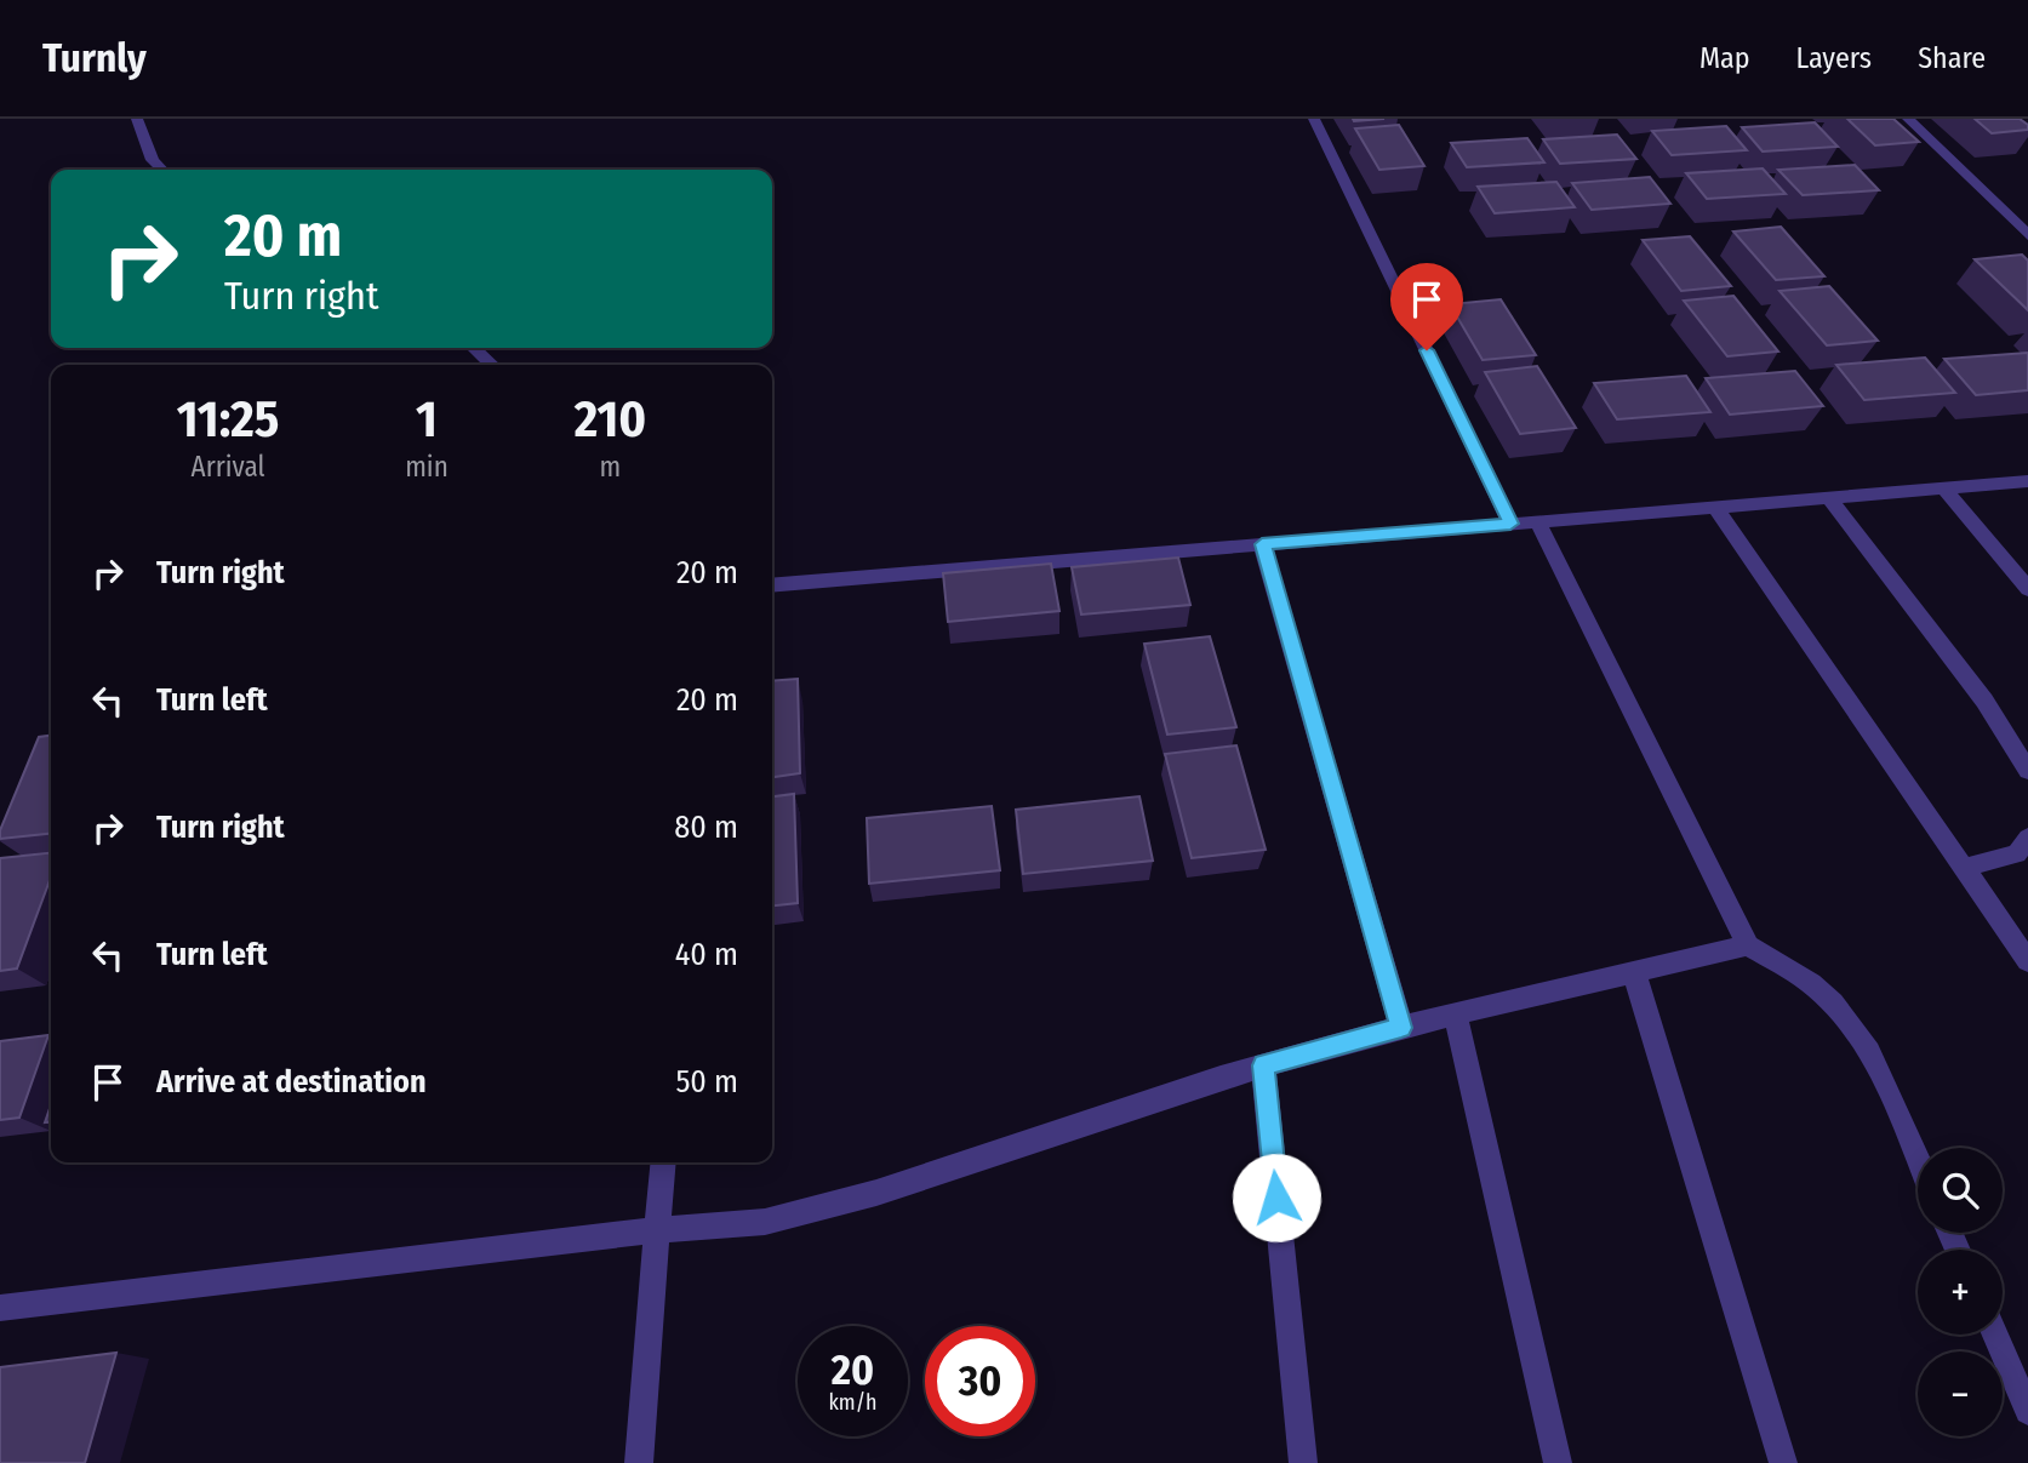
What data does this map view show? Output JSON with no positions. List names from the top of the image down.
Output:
{
  "page": {
    "header": "Turnly",
    "nav": ["Map", "Layers", "Share"],
    "turn": ["20 m", "Turn right"],
    "eta": [
      "11:25",
      "Arrival",
      "1",
      "min",
      "210",
      "m"
    ],
    "list": [
      {
        "name": "Turn right",
        "value": "20 m"
      },
      {
        "name": "Turn left",
        "value": "20 m"
      },
      {
        "name": "Turn right",
        "value": "80 m"
      },
      {
        "name": "Turn left",
        "value": "40 m"
      },
      {
        "name": "Arrive at destination",
        "value": "50 m"
      }
    ],
    "map_buttons": ["+", "−"],
    "speed": "20 km/h",
    "limit": "30"
  }
}
